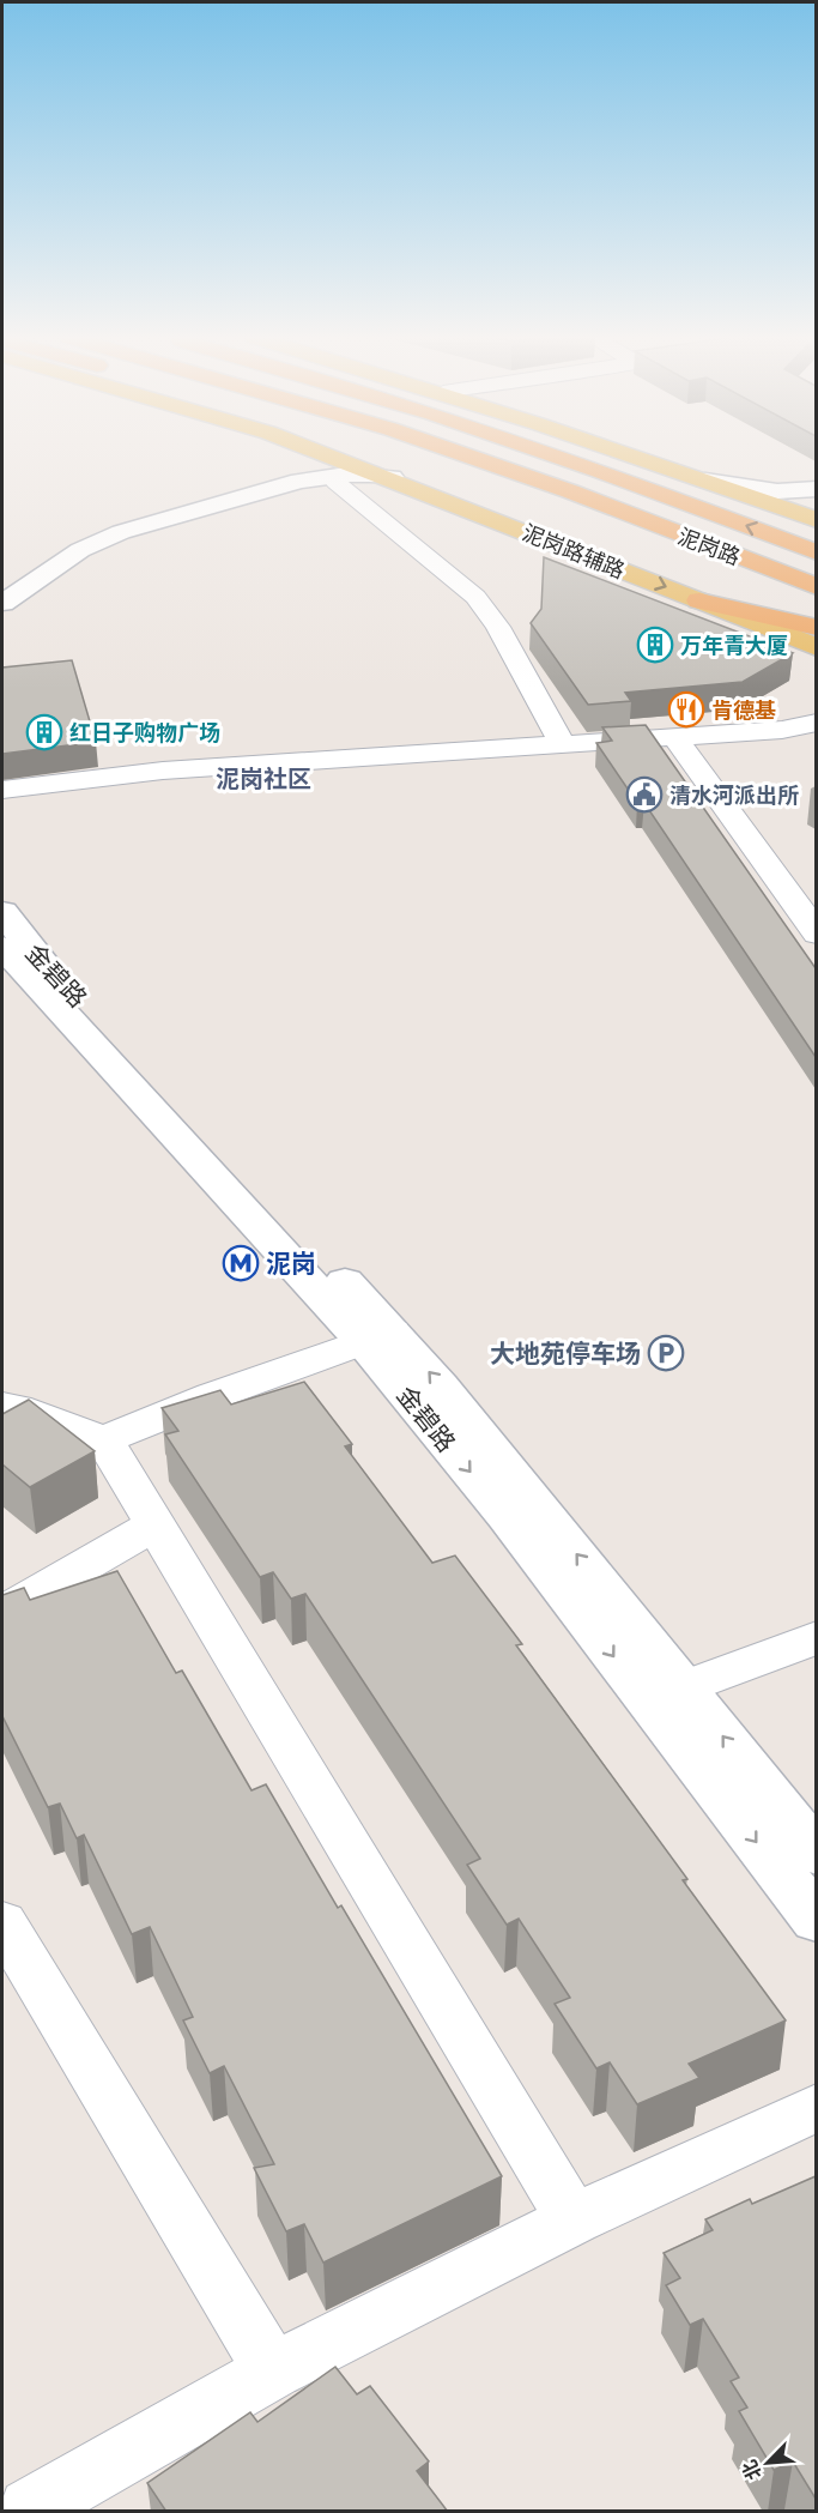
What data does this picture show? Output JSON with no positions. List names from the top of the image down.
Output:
{
  "streets": {
    "highway": ["泥岗路"],
    "main road": ["泥岗路辅路"],
    "street": ["金碧路"]
  },
  "districts": ["泥岗社区"],
  "places": {
    "building": ["万年青大厦", "红日子购物广场"],
    "restaurant": ["肯德基"],
    "public building": ["清水河派出所"],
    "metro station": ["泥岗"],
    "parking": ["大地苑停车场"]
  },
  "north": "bottom left"
}
